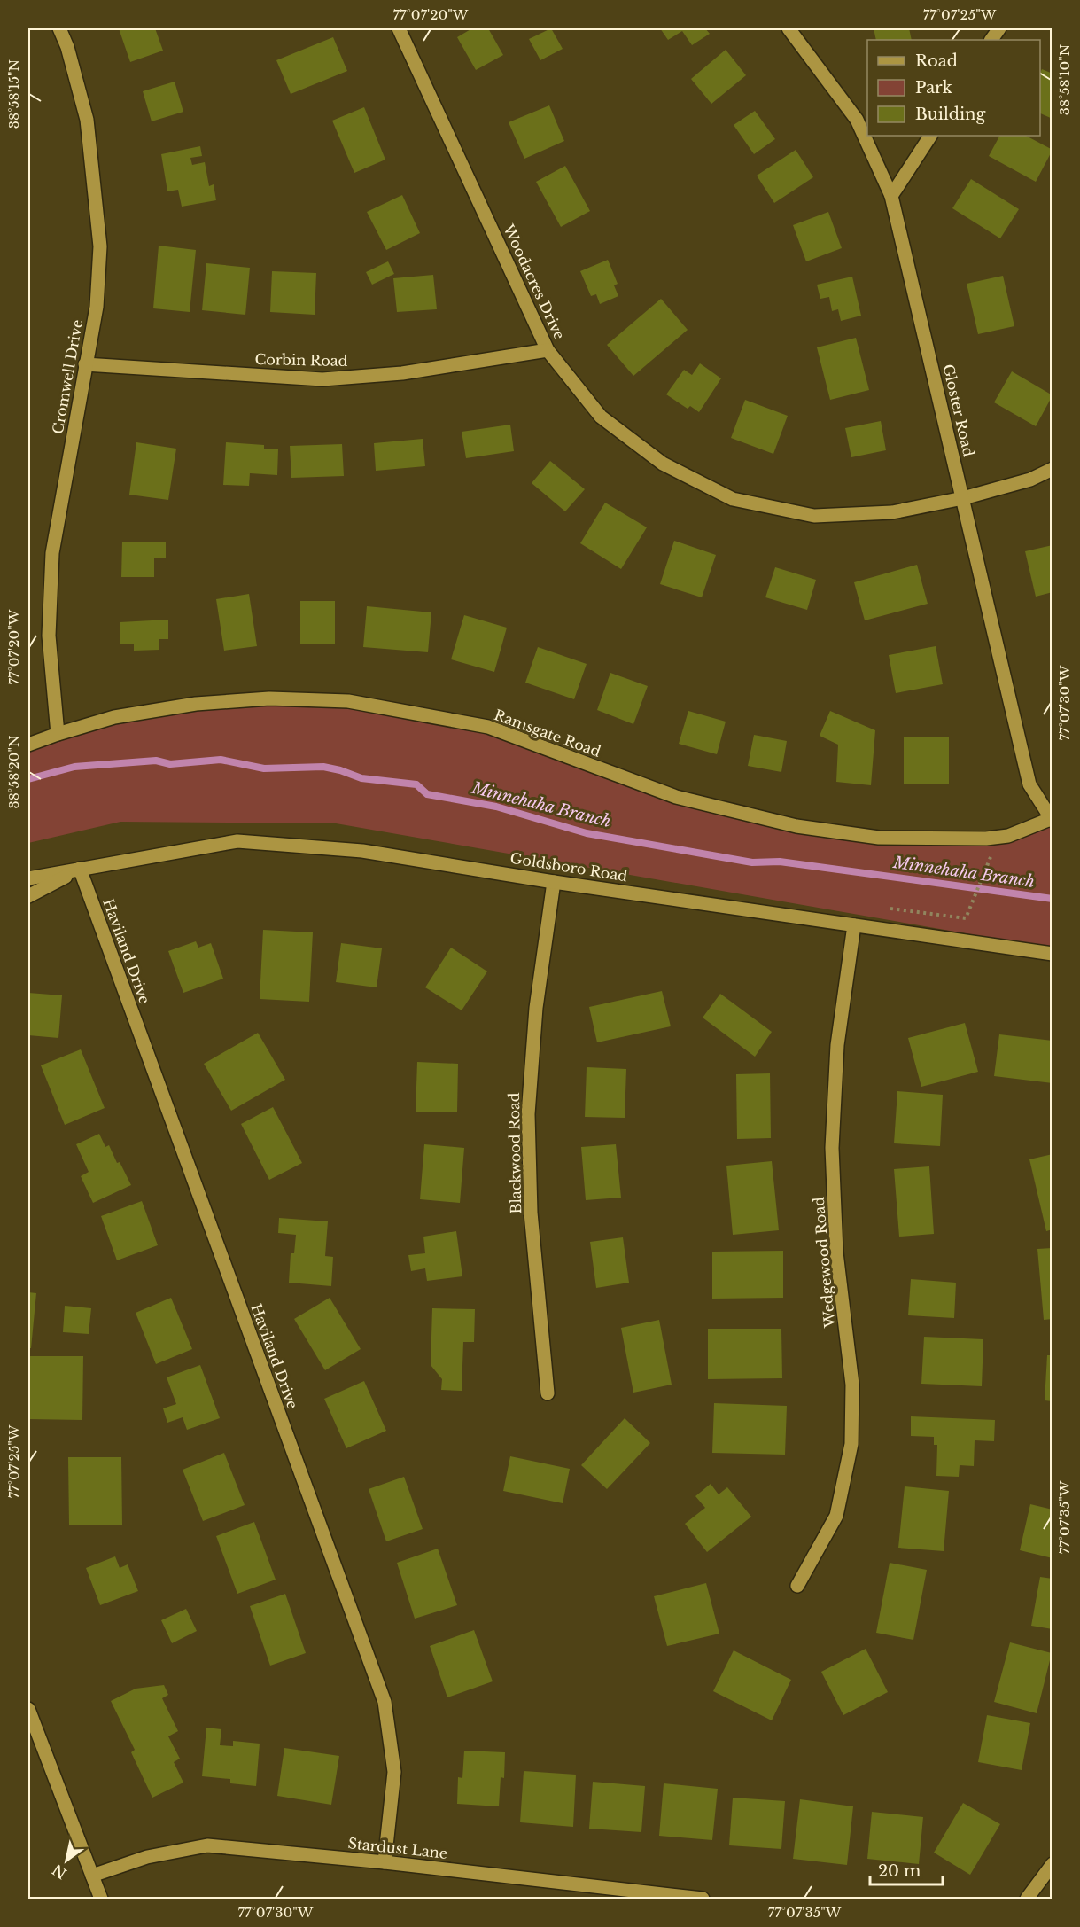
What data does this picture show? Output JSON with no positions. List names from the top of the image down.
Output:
{
  "streets": {
    "street": [
      "Woodacres Drive",
      "Corbin Road",
      "Cromwell Drive",
      "Gloster Road",
      "Ramsgate Road",
      "Goldsboro Road",
      "Haviland Drive",
      "Blackwood Road",
      "Wedgewood Road",
      "Stardust Lane"
    ]
  },
  "crossings": [
    ["Woodacres Drive", "Corbin Road"],
    ["Woodacres Drive", "Gloster Road"],
    ["Corbin Road", "Cromwell Drive"],
    ["Cromwell Drive", "Ramsgate Road"],
    ["Gloster Road", "Ramsgate Road"],
    ["Goldsboro Road", "Haviland Drive"],
    ["Goldsboro Road", "Blackwood Road"],
    ["Goldsboro Road", "Wedgewood Road"],
    ["Haviland Drive", "Stardust Lane"]
  ],
  "water": ["Minnehaha Branch"],
  "legend": ["Road", "Park", "Building"],
  "scale_bar": "20 m",
  "north": "bottom left",
  "coordinates": [
    "77°07'20\"W",
    "77°07'25\"W",
    "38°58'10\"N",
    "38°58'15\"N",
    "77°07'30\"W",
    "38°58'20\"N",
    "77°07'35\"W"
  ]
}
